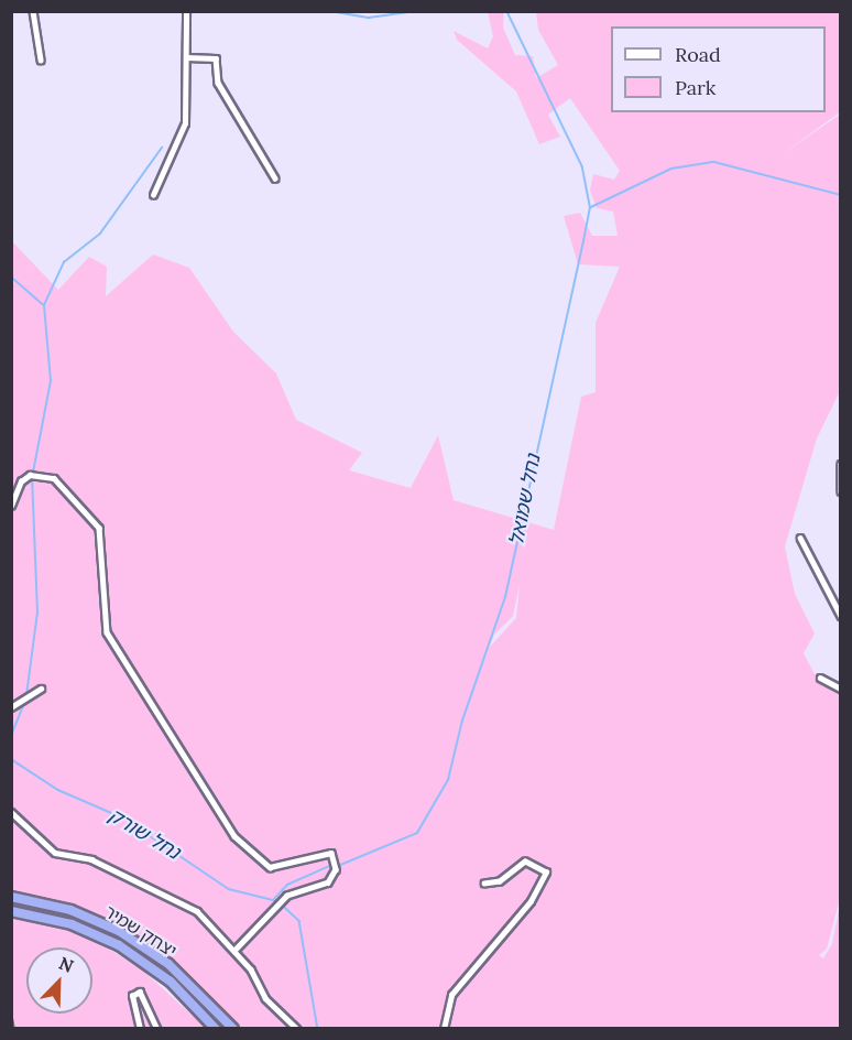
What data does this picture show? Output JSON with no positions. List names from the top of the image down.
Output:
{
  "streets": {
    "highway": ["יצחק שמיר"]
  },
  "water": ["נחל שמואל", "נחל שורק"],
  "legend": ["Road", "Park"],
  "north": "top right"
}
